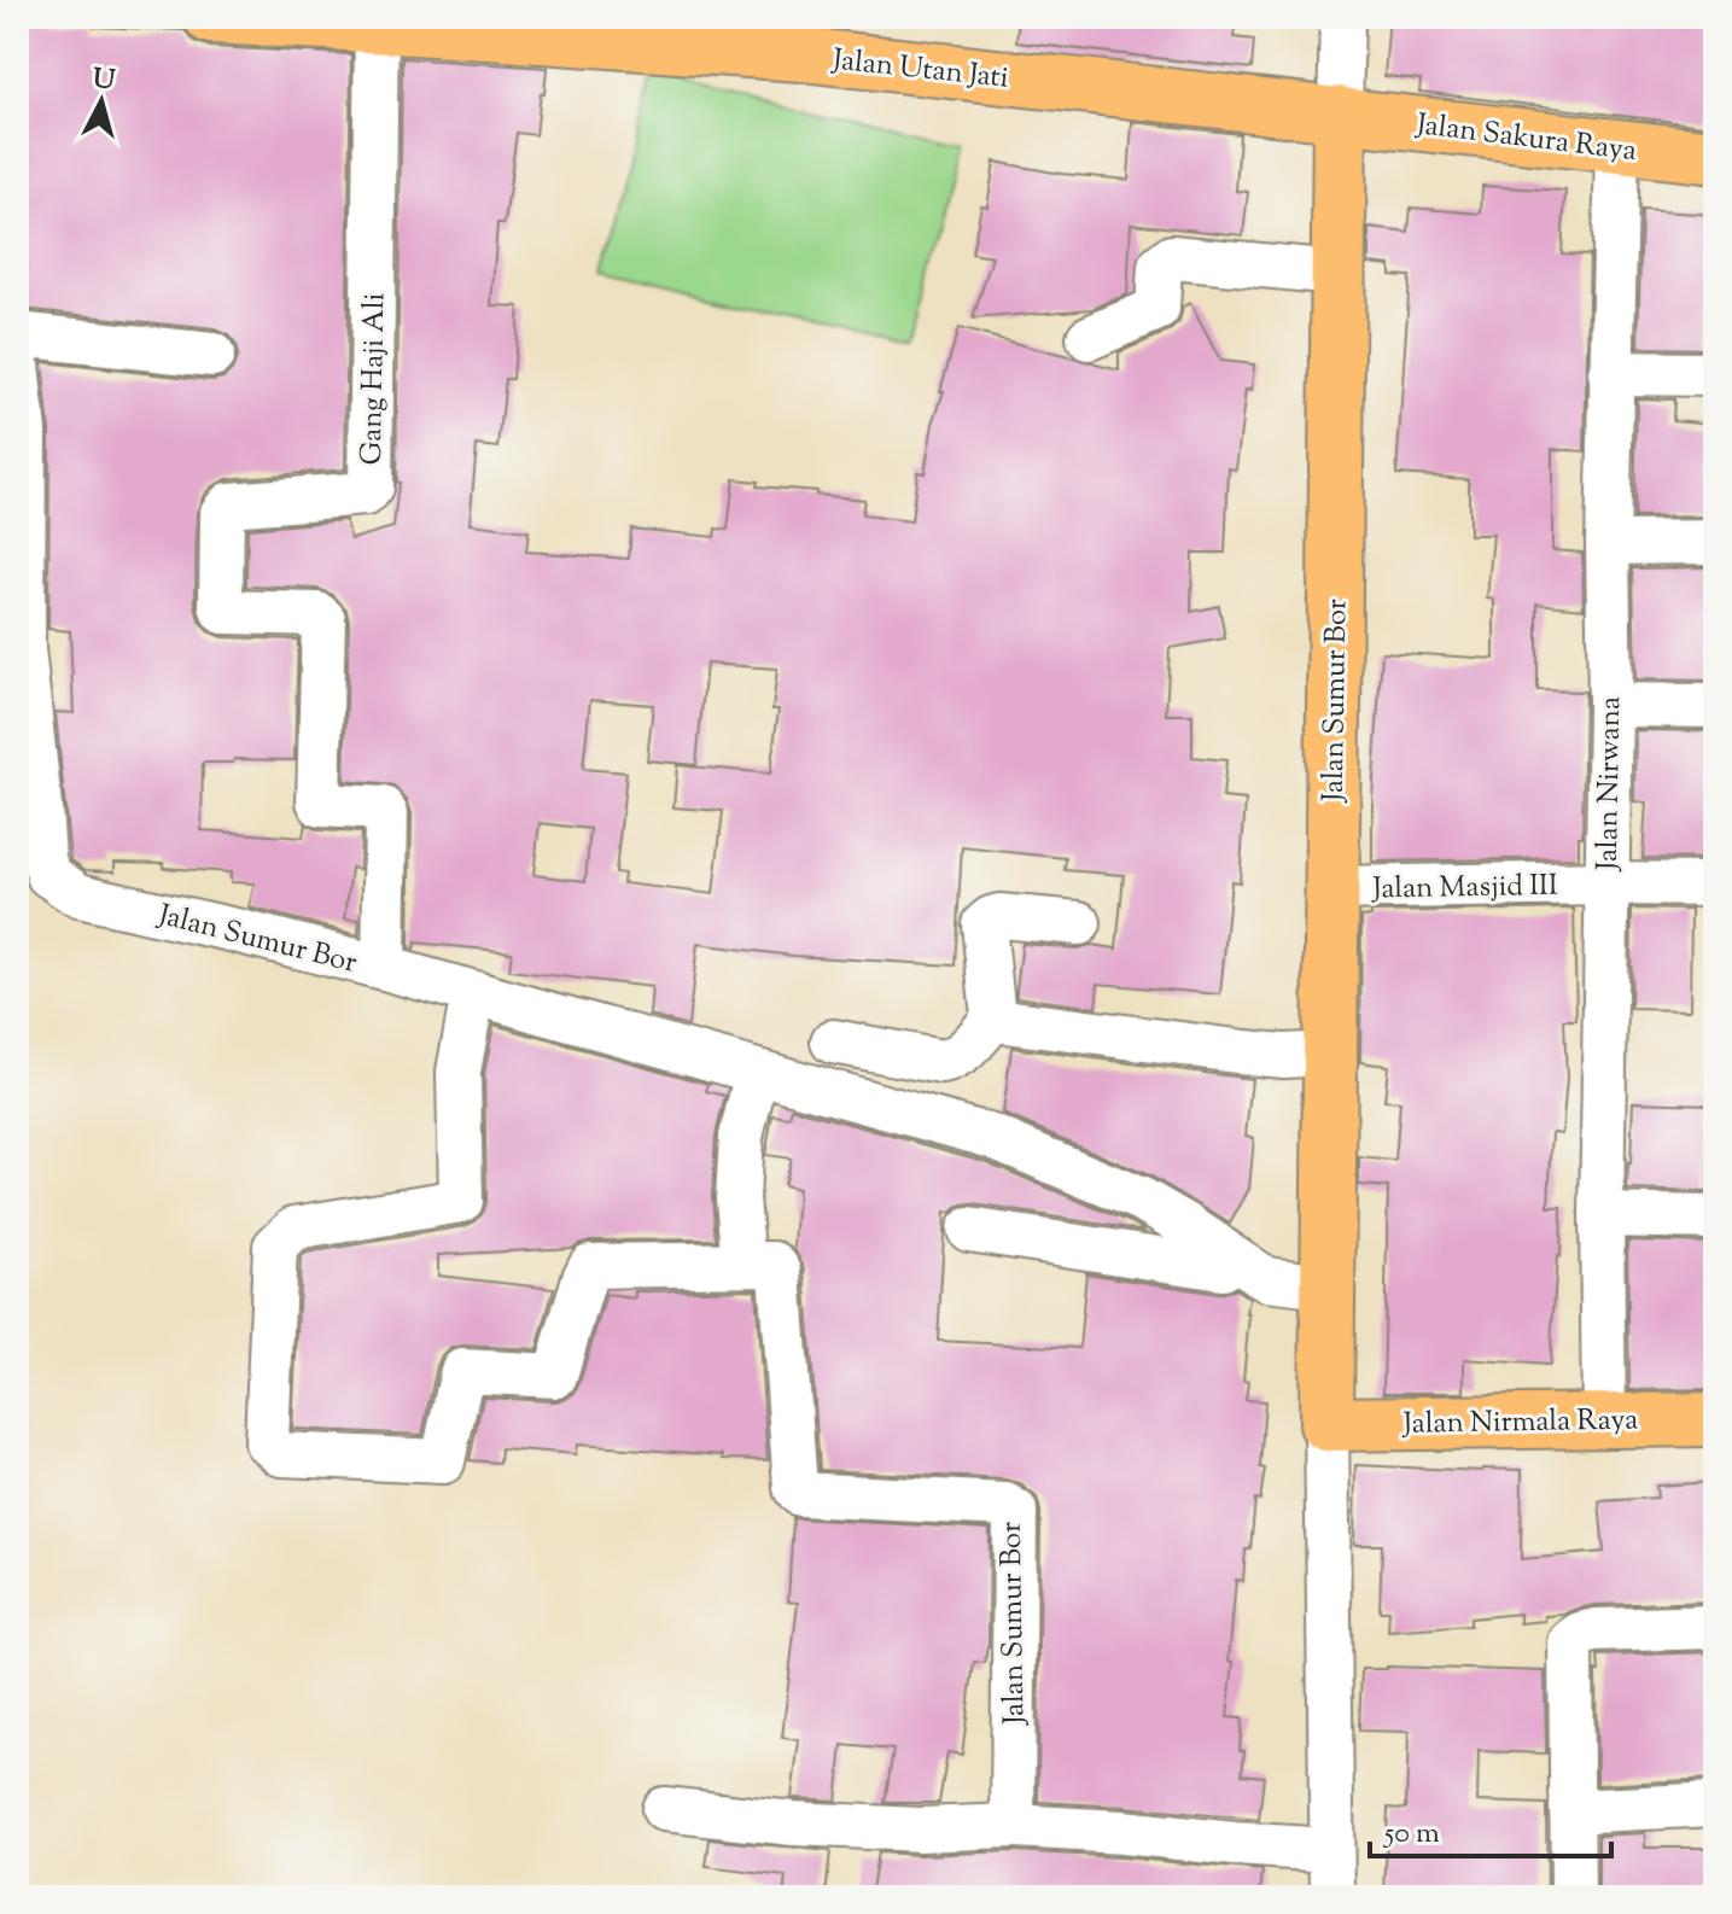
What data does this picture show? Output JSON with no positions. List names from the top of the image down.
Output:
{
  "streets": {
    "main road": [
      "Jalan Utan Jati",
      "Jalan Sakura Raya",
      "Jalan Sumur Bor",
      "Jalan Nirmala Raya"
    ],
    "street": ["Gang Haji Ali", "Jalan Nirwana", "Jalan Masjid III"]
  },
  "crossings": [
    ["Jalan Utan Jati", "Jalan Sakura Raya"],
    ["Jalan Utan Jati", "Gang Haji Ali"],
    ["Jalan Utan Jati", "Jalan Sumur Bor"],
    ["Jalan Sakura Raya", "Jalan Sumur Bor"],
    ["Jalan Sakura Raya", "Jalan Nirwana"],
    ["Gang Haji Ali", "Jalan Sumur Bor"],
    ["Jalan Sumur Bor", "Jalan Masjid III"],
    ["Jalan Sumur Bor", "Jalan Nirmala Raya"],
    ["Jalan Nirwana", "Jalan Masjid III"],
    ["Jalan Nirwana", "Jalan Nirmala Raya"]
  ],
  "scale_bar": "50 m",
  "north": "top"
}
